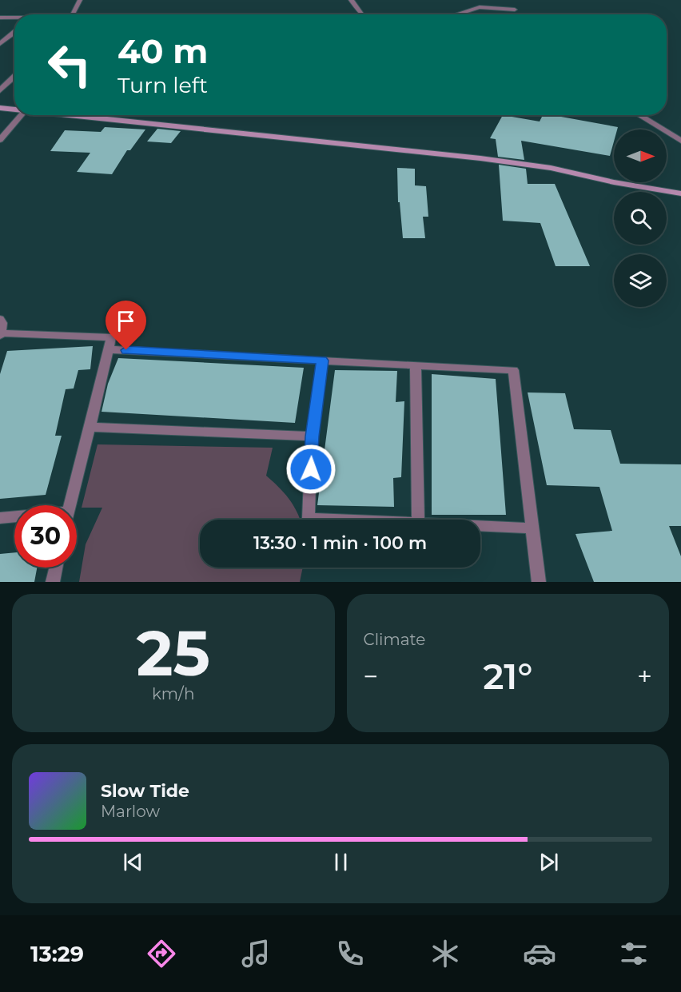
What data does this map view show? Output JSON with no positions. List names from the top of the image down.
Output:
{
  "north": "right",
  "page": {
    "turn": ["40 m", "Turn left"],
    "limit": "30",
    "trip": "13:30 · 1 min · 100 m",
    "tile": [
      ["25", "km/h"],
      "Climate"
    ],
    "heat": ["−", "21°", "+"],
    "song": ["Slow Tide", "Marlow"],
    "tabs": "13:29"
  }
}
